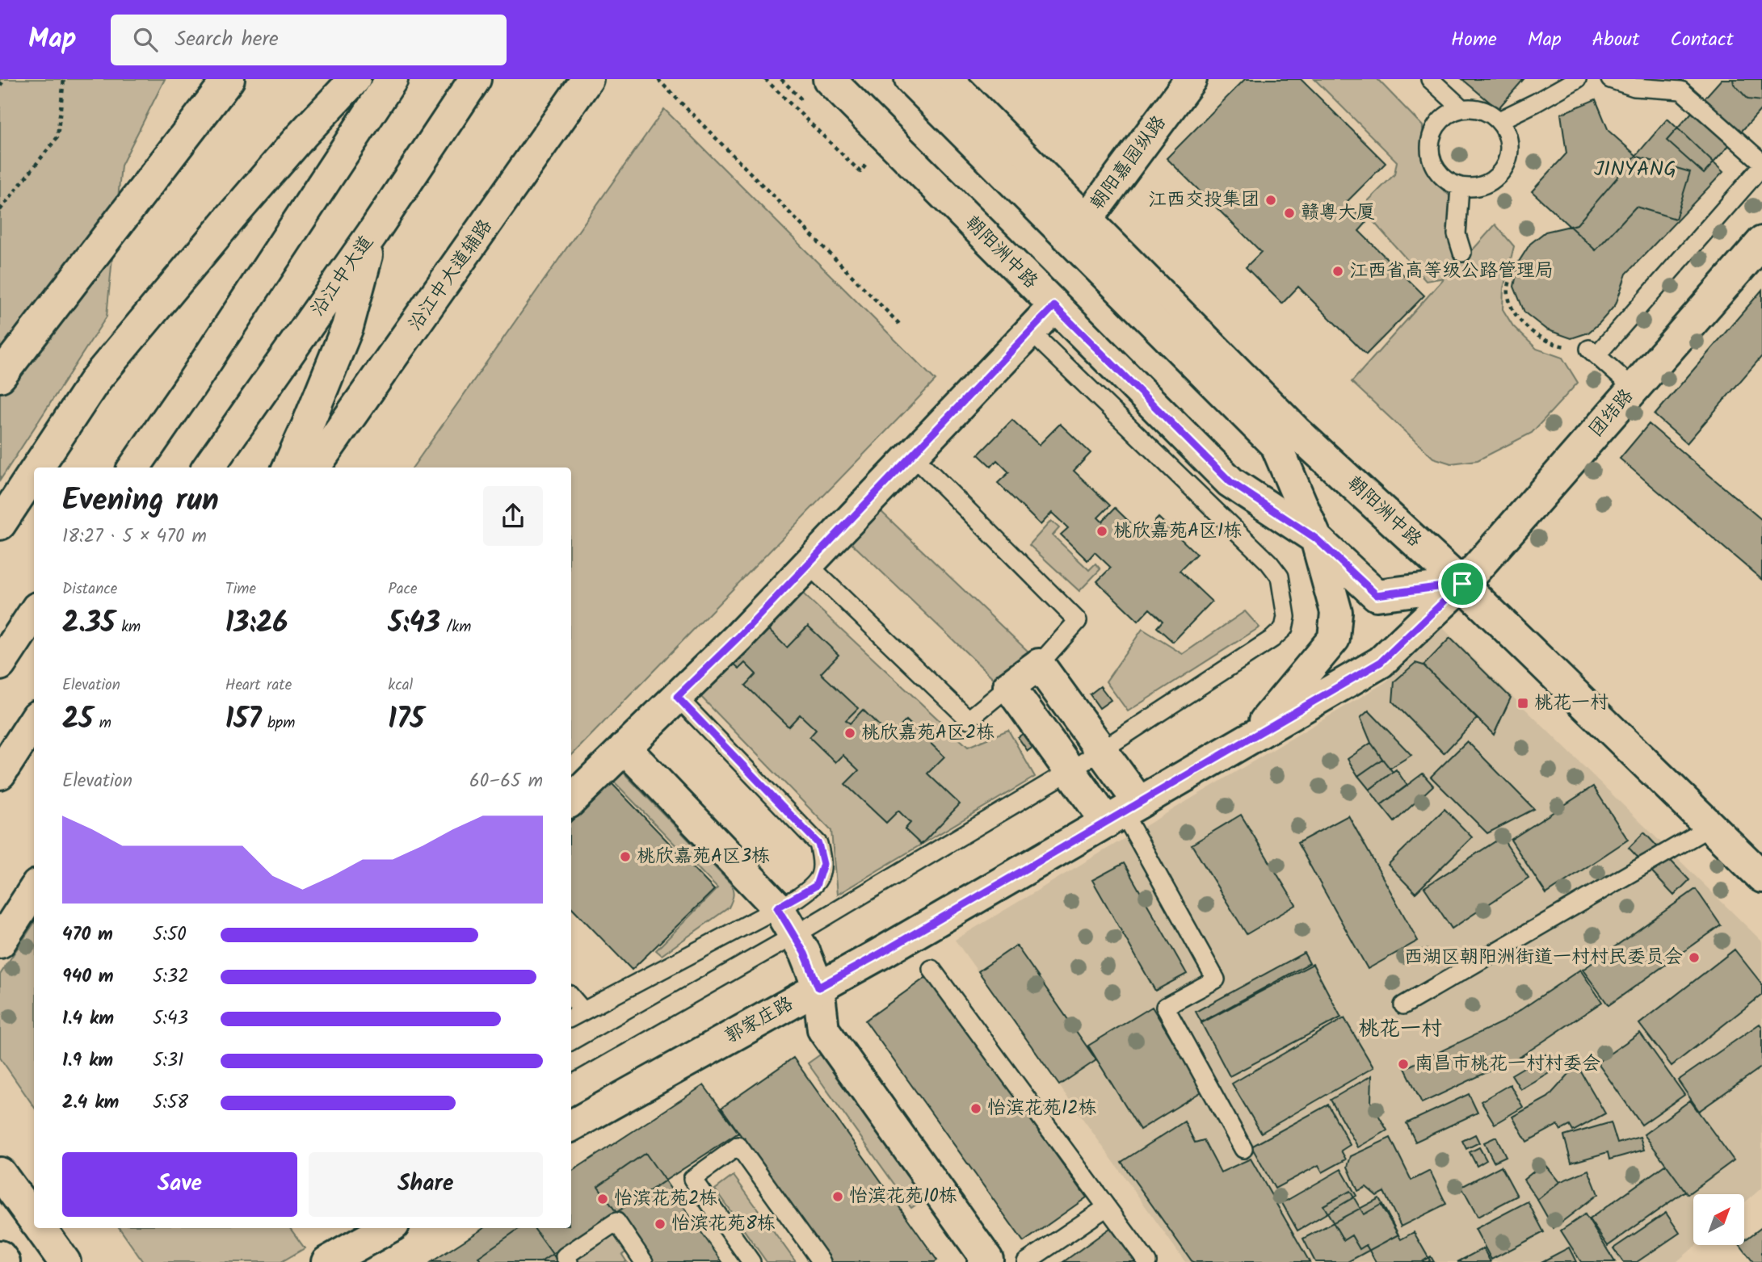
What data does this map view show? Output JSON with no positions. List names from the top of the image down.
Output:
{
  "streets": {
    "main road": [
      "朝阳嘉园纵路",
      "朝阳洲中路",
      "沿江中大道辅路",
      "沿江中大道",
      "团结路",
      "郭家庄路"
    ]
  },
  "crossings": [
    ["朝阳嘉园纵路", "朝阳洲中路"],
    ["朝阳洲中路", "团结路"],
    ["朝阳洲中路", "郭家庄路"],
    ["团结路", "郭家庄路"]
  ],
  "districts": ["JINYANG", "桃花一村"],
  "places": {
    "other": [
      "江西交投集团",
      "赣粤大厦",
      "江西省高等级公路管理局",
      "桃欣嘉苑A区1栋",
      "桃欣嘉苑A区2栋",
      "桃欣嘉苑A区3栋",
      "西湖区朝阳洲街道一村村民委员会",
      "南昌市桃花一村村委会",
      "怡滨花苑12栋",
      "怡滨花苑10栋",
      "怡滨花苑2栋",
      "怡滨花苑8栋"
    ],
    "transit": ["桃花一村"]
  },
  "north": "top right",
  "page": {
    "header": "Map",
    "search": "Search here",
    "nav": [
      "Home",
      "Map",
      "About",
      "Contact"
    ],
    "heading": ["Evening run", "18:27 · 5 × 470 m"],
    "stats": [
      ["Distance", "2.35 km"],
      ["Time", "13:26"],
      ["Pace", "5:43 /km"],
      ["Elevation", "25 m"],
      ["Heart rate", "157 bpm"],
      ["kcal", "175"]
    ],
    "chart": ["Elevation", "60–65 m"],
    "list": [
      {
        "name": "470 m",
        "note": "5:50"
      },
      {
        "name": "940 m",
        "note": "5:32"
      },
      {
        "name": "1.4 km",
        "note": "5:43"
      },
      {
        "name": "1.9 km",
        "note": "5:31"
      },
      {
        "name": "2.4 km",
        "note": "5:58"
      }
    ],
    "buttons": ["Save", "Share"]
  }
}
